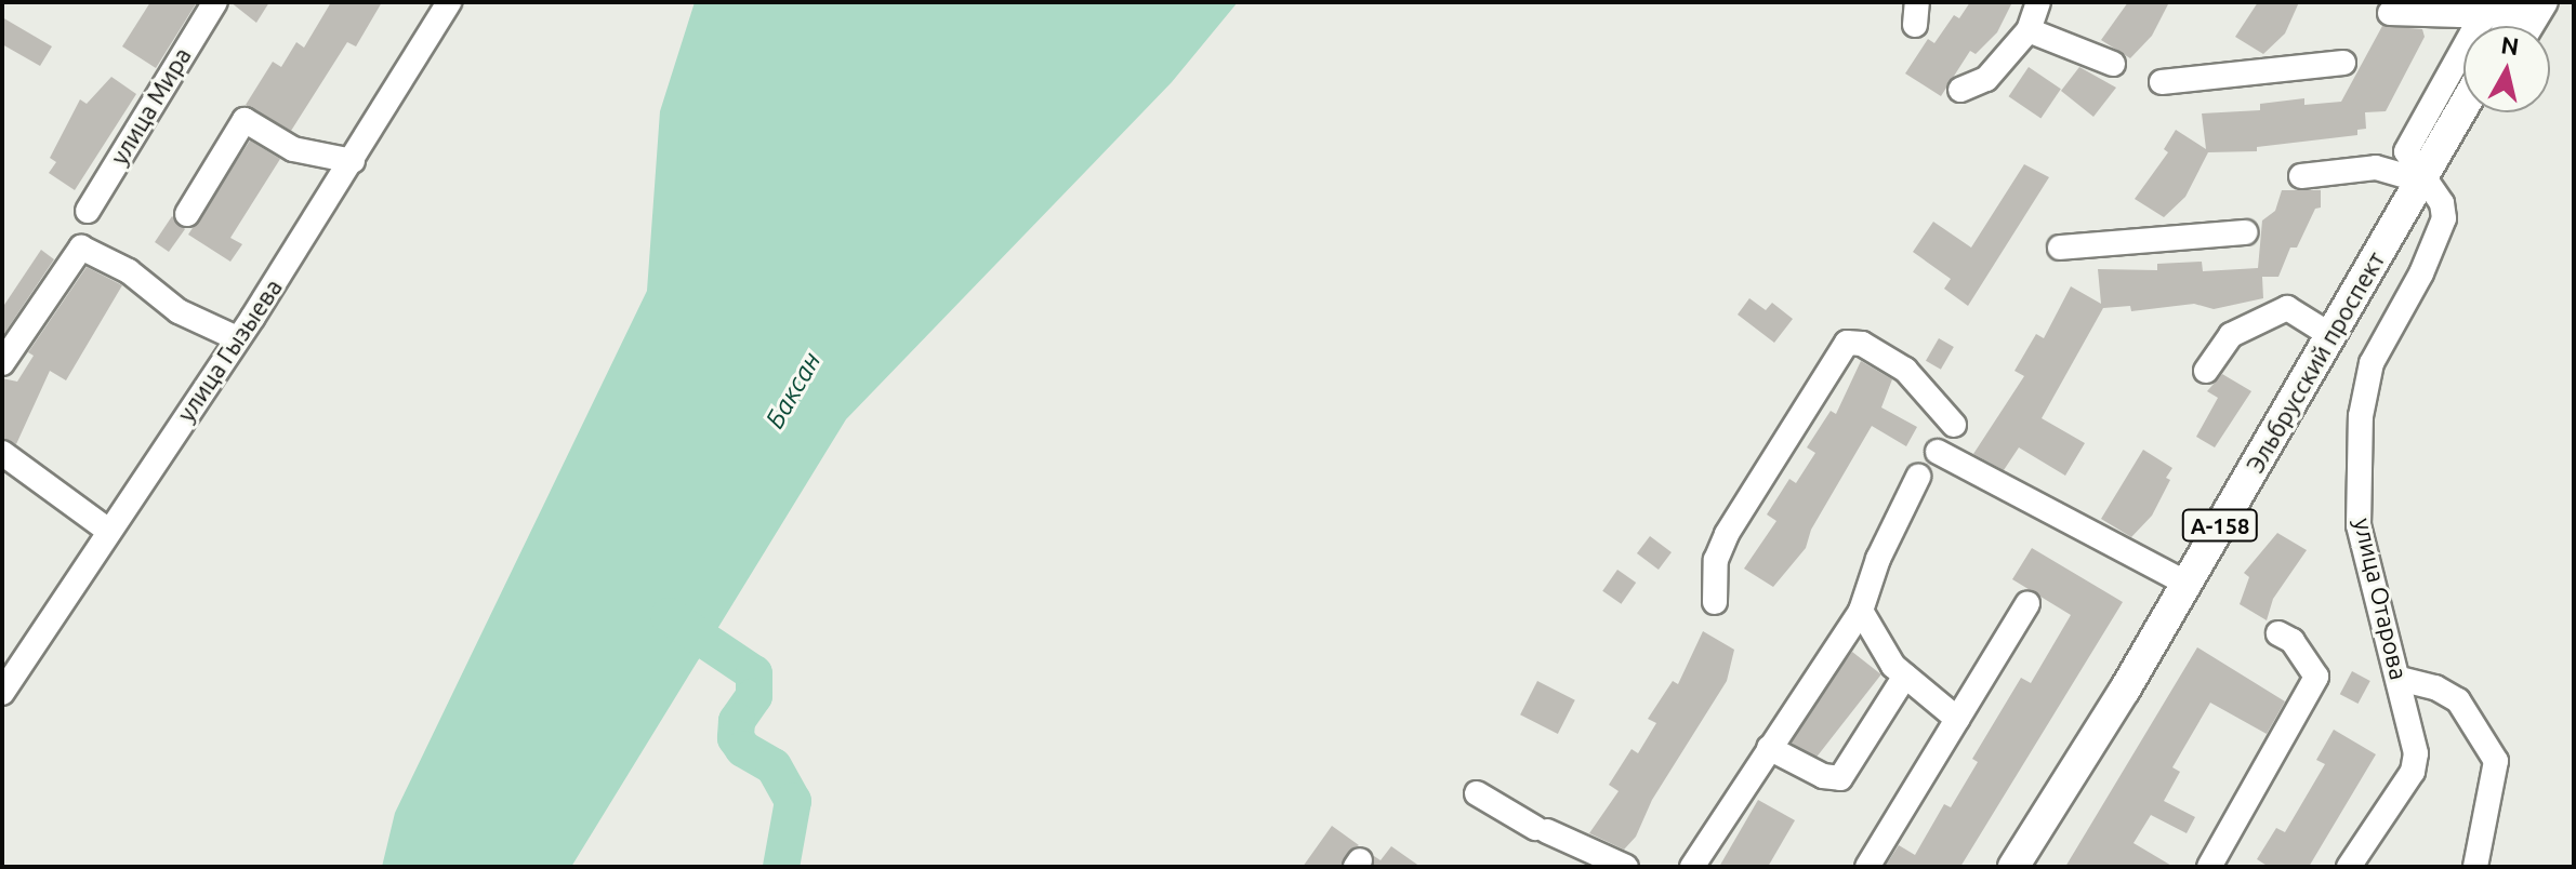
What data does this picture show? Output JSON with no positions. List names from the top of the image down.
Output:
{
  "streets": {
    "main road": ["Эльбрусский проспект", "А-158"],
    "street": ["улица Мира", "улица Гызыева", "улица Отарова"]
  },
  "crossings": [
    ["Эльбрусский проспект", "улица Отарова"]
  ],
  "water": ["Баксан"],
  "north": "top"
}
